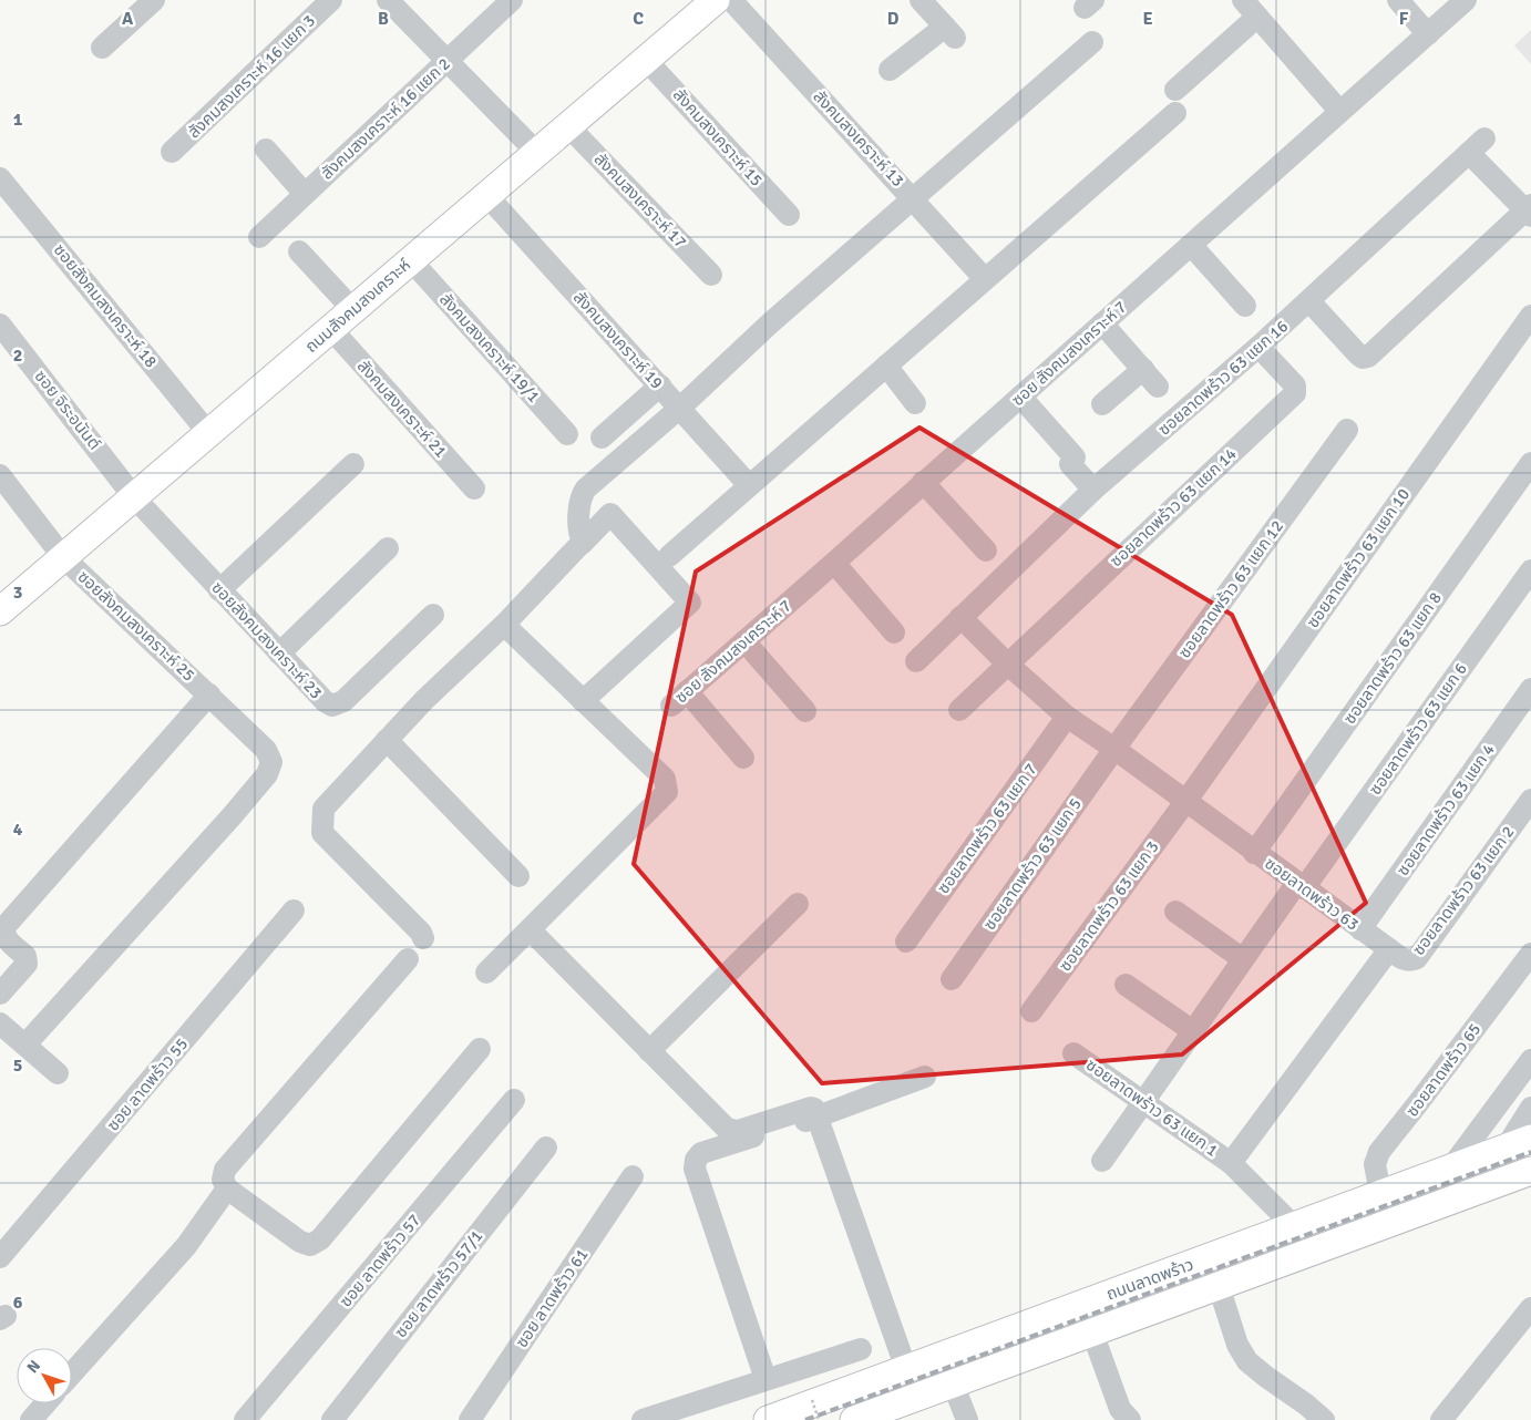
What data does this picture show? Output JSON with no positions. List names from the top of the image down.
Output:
{
  "streets": {
    "main road": ["ถนนสังคมสงเคราะห์", "ถนนลาดพร้าว"],
    "street": [
      "สังคมสงเคราะห์ 16 แยก 3",
      "สังคมสงเคราะห์ 16 แยก 2",
      "สังคมสงเคราะห์ 15",
      "สังคมสงเคราะห์ 13",
      "สังคมสงเคราะห์ 17",
      "ซอยสังคมสงเคราะห์ 18",
      "สังคมสงเคราะห์ 19",
      "สังคมสงเคราะห์ 19/1",
      "ซอย สังคมสงเคราะห์ 7",
      "ซอยลาดพร้าว 63 แยก 16",
      "สังคมสงเคราะห์ 21",
      "ซอย จิระอนันต์",
      "ซอยลาดพร้าว 63 แยก 14",
      "ซอยลาดพร้าว 63 แยก 10",
      "ซอยลาดพร้าว 63 แยก 12",
      "ซอยสังคมสงเคราะห์ 25",
      "ซอยสังคมสงเคราะห์ 23",
      "ซอยลาดพร้าว 63 แยก 8",
      "ซอยลาดพร้าว 63 แยก 6",
      "ซอยลาดพร้าว 63 แยก 4",
      "ซอยลาดพร้าว 63 แยก 7",
      "ซอยลาดพร้าว 63 แยก 5",
      "ซอยลาดพร้าว 63 แยก 2",
      "ซอยลาดพร้าว 63",
      "ซอยลาดพร้าว 63 แยก 3",
      "ซอยลาดพร้าว 65",
      "ซอย ลาดพร้าว 55",
      "ซอยลาดพร้าว 63 แยก 1",
      "ซอย ลาดพร้าว 57",
      "ซอย ลาดพร้าว 57/1",
      "ซอย ลาดพร้าว 61"
    ]
  },
  "crossings": [
    ["สังคมสงเคราะห์ 15", "ถนนสังคมสงเคราะห์"],
    ["สังคมสงเคราะห์ 17", "ถนนสังคมสงเคราะห์"],
    ["ซอยสังคมสงเคราะห์ 18", "ถนนสังคมสงเคราะห์"],
    ["ถนนสังคมสงเคราะห์", "สังคมสงเคราะห์ 19"],
    ["ถนนสังคมสงเคราะห์", "สังคมสงเคราะห์ 19/1"],
    ["ถนนสังคมสงเคราะห์", "สังคมสงเคราะห์ 21"],
    ["ถนนสังคมสงเคราะห์", "ซอย จิระอนันต์"],
    ["ถนนสังคมสงเคราะห์", "ซอยสังคมสงเคราะห์ 25"],
    ["ถนนสังคมสงเคราะห์", "ซอยสังคมสงเคราะห์ 23"],
    ["ซอยลาดพร้าว 63 แยก 16", "ซอยลาดพร้าว 63 แยก 14"],
    ["ซอยลาดพร้าว 63 แยก 16", "ซอยลาดพร้าว 63"],
    ["ซอย จิระอนันต์", "ซอยสังคมสงเคราะห์ 23"],
    ["ซอยลาดพร้าว 63 แยก 14", "ซอยลาดพร้าว 63"],
    ["ซอยลาดพร้าว 63 แยก 10", "ซอยลาดพร้าว 63"],
    ["ซอยลาดพร้าว 63 แยก 10", "ซอยลาดพร้าว 63 แยก 3"],
    ["ซอยลาดพร้าว 63 แยก 12", "ซอยลาดพร้าว 63 แยก 5"],
    ["ซอยลาดพร้าว 63 แยก 12", "ซอยลาดพร้าว 63"],
    ["ซอยลาดพร้าว 63 แยก 8", "ซอยลาดพร้าว 63"],
    ["ซอยลาดพร้าว 63 แยก 6", "ซอยลาดพร้าว 63"],
    ["ซอยลาดพร้าว 63 แยก 6", "ซอยลาดพร้าว 63 แยก 1"],
    ["ซอยลาดพร้าว 63 แยก 4", "ซอยลาดพร้าว 63"],
    ["ซอยลาดพร้าว 63 แยก 7", "ซอยลาดพร้าว 63"],
    ["ซอยลาดพร้าว 63 แยก 5", "ซอยลาดพร้าว 63"],
    ["ซอยลาดพร้าว 63 แยก 2", "ซอยลาดพร้าว 63"],
    ["ซอยลาดพร้าว 63", "ซอยลาดพร้าว 63 แยก 3"],
    ["ซอยลาดพร้าว 65", "ถนนลาดพร้าว"]
  ],
  "north": "top left",
  "grid": {
    "columns": [
      "A",
      "B",
      "C",
      "D",
      "E",
      "F"
    ],
    "rows": [
      "1",
      "2",
      "3",
      "4",
      "5",
      "6"
    ]
  }
}
